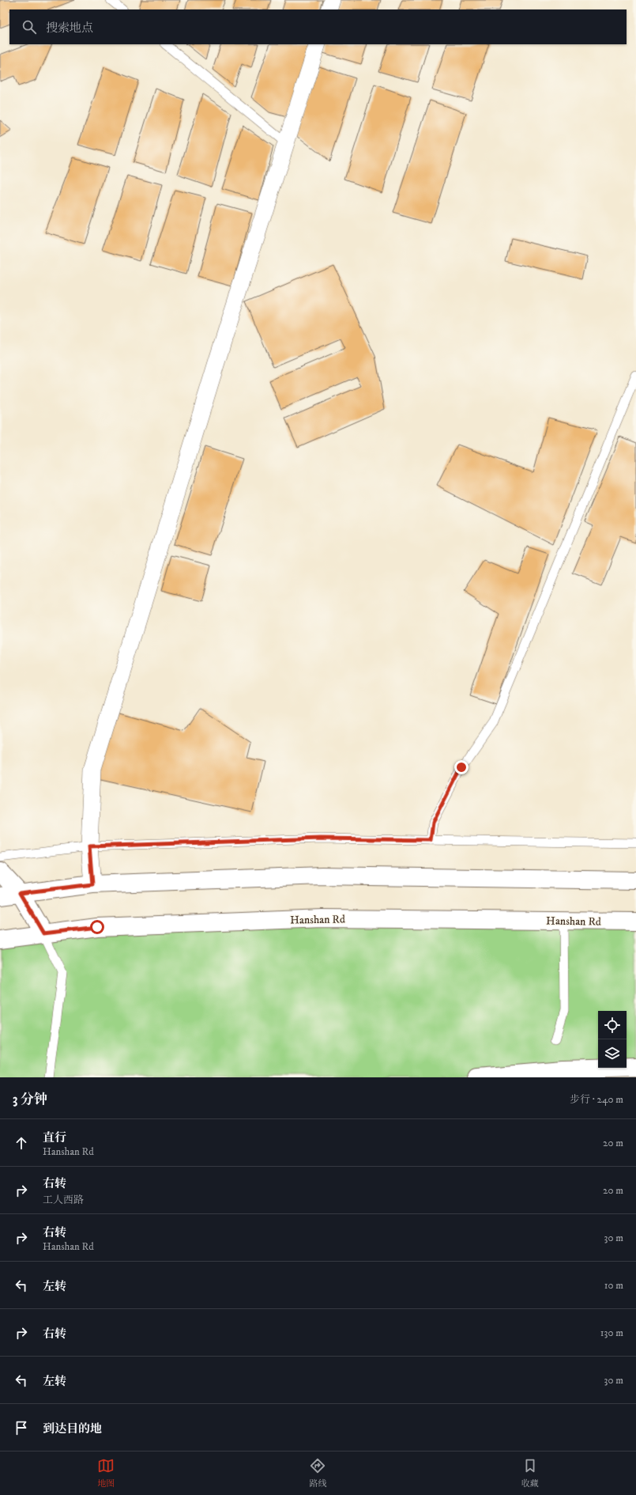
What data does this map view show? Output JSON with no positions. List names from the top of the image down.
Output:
{
  "streets": {
    "main road": ["Hanshan Rd"]
  },
  "page": {
    "search": "搜索地点",
    "heading": ["3 分钟", "步行 · 240 m"],
    "list": [
      ["直行", "Hanshan Rd", "20 m"],
      ["右转", "工人西路", "20 m"],
      ["右转", "Hanshan Rd", "30 m"],
      ["左转", "10 m"],
      ["右转", "130 m"],
      ["左转", "30 m"],
      "到达目的地"
    ],
    "nav": ["地图", "路线", "收藏"]
  }
}
